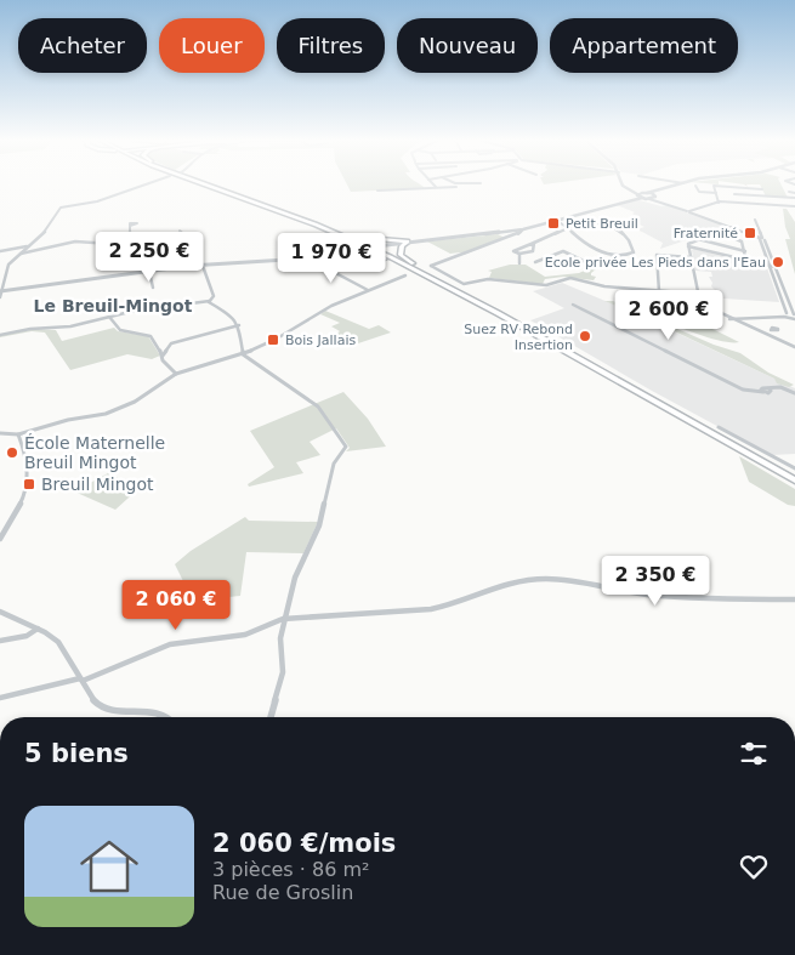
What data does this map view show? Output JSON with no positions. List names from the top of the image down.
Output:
{
  "districts": ["Le Breuil-Mingot"],
  "places": {
    "transit": [
      "Petit Breuil",
      "Fraternité",
      "Bois Jallais",
      "Breuil Mingot"
    ],
    "other": ["Ecole privée Les Pieds dans l'Eau", "Suez RV Rebond Insertion", "École Maternelle Breuil Mingot"]
  },
  "page": {
    "chip": [
      "Acheter",
      "Louer",
      "Filtres",
      "Nouveau",
      "Appartement"
    ],
    "price": [
      "2 250 €",
      "1 970 €",
      "2 600 €",
      "2 350 €",
      "2 060 €"
    ],
    "heading": "5 biens",
    "list": [
      {
        "name": "2 060 €/mois",
        "note": "3 pièces · 86 m² · Rue de Groslin"
      }
    ]
  }
}
